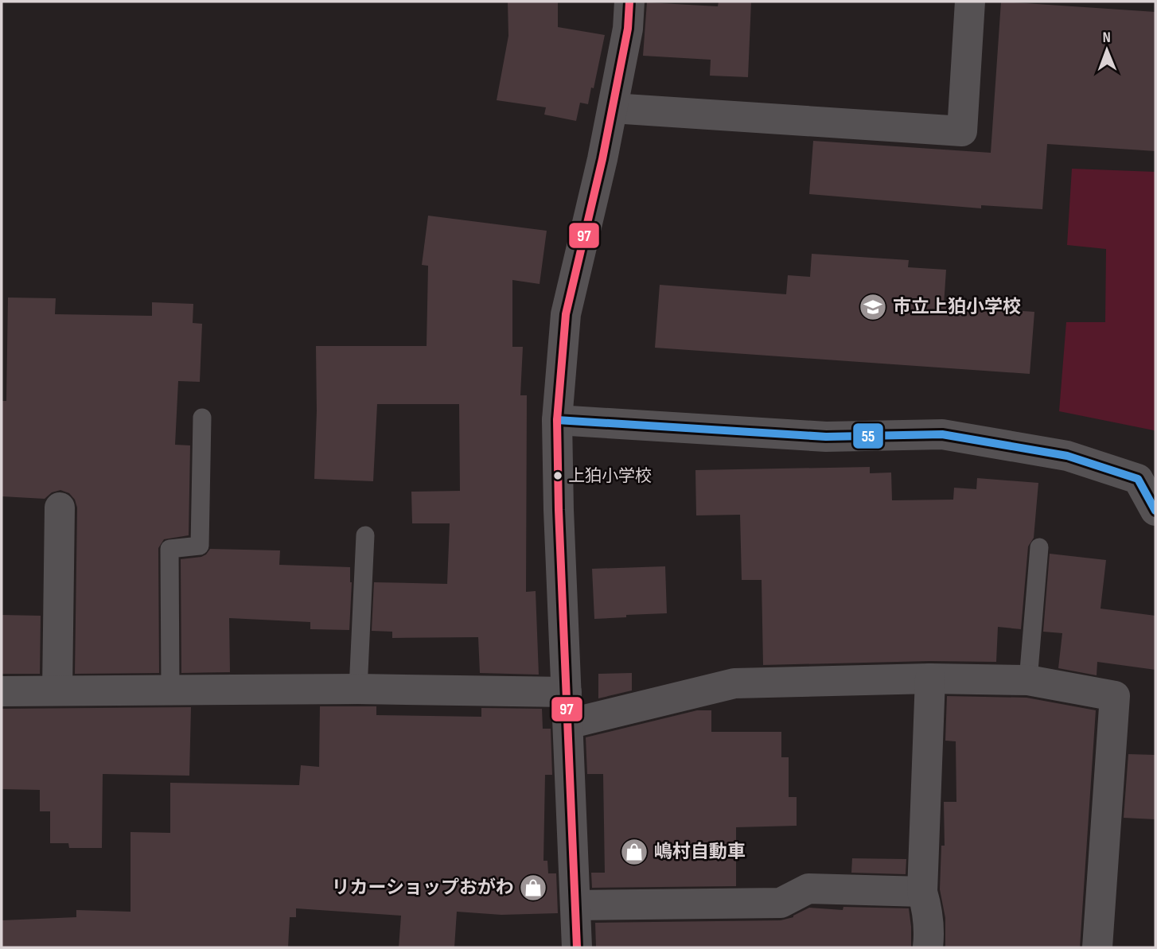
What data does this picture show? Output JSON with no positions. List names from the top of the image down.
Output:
{
  "places": {
    "school or university": ["市立上狛小学校"],
    "other": ["上狛小学校"],
    "shop": ["嶋村自動車", "リカーショップおがわ"]
  },
  "lines": ["transit line 97", "transit line 55"],
  "north": "top"
}
